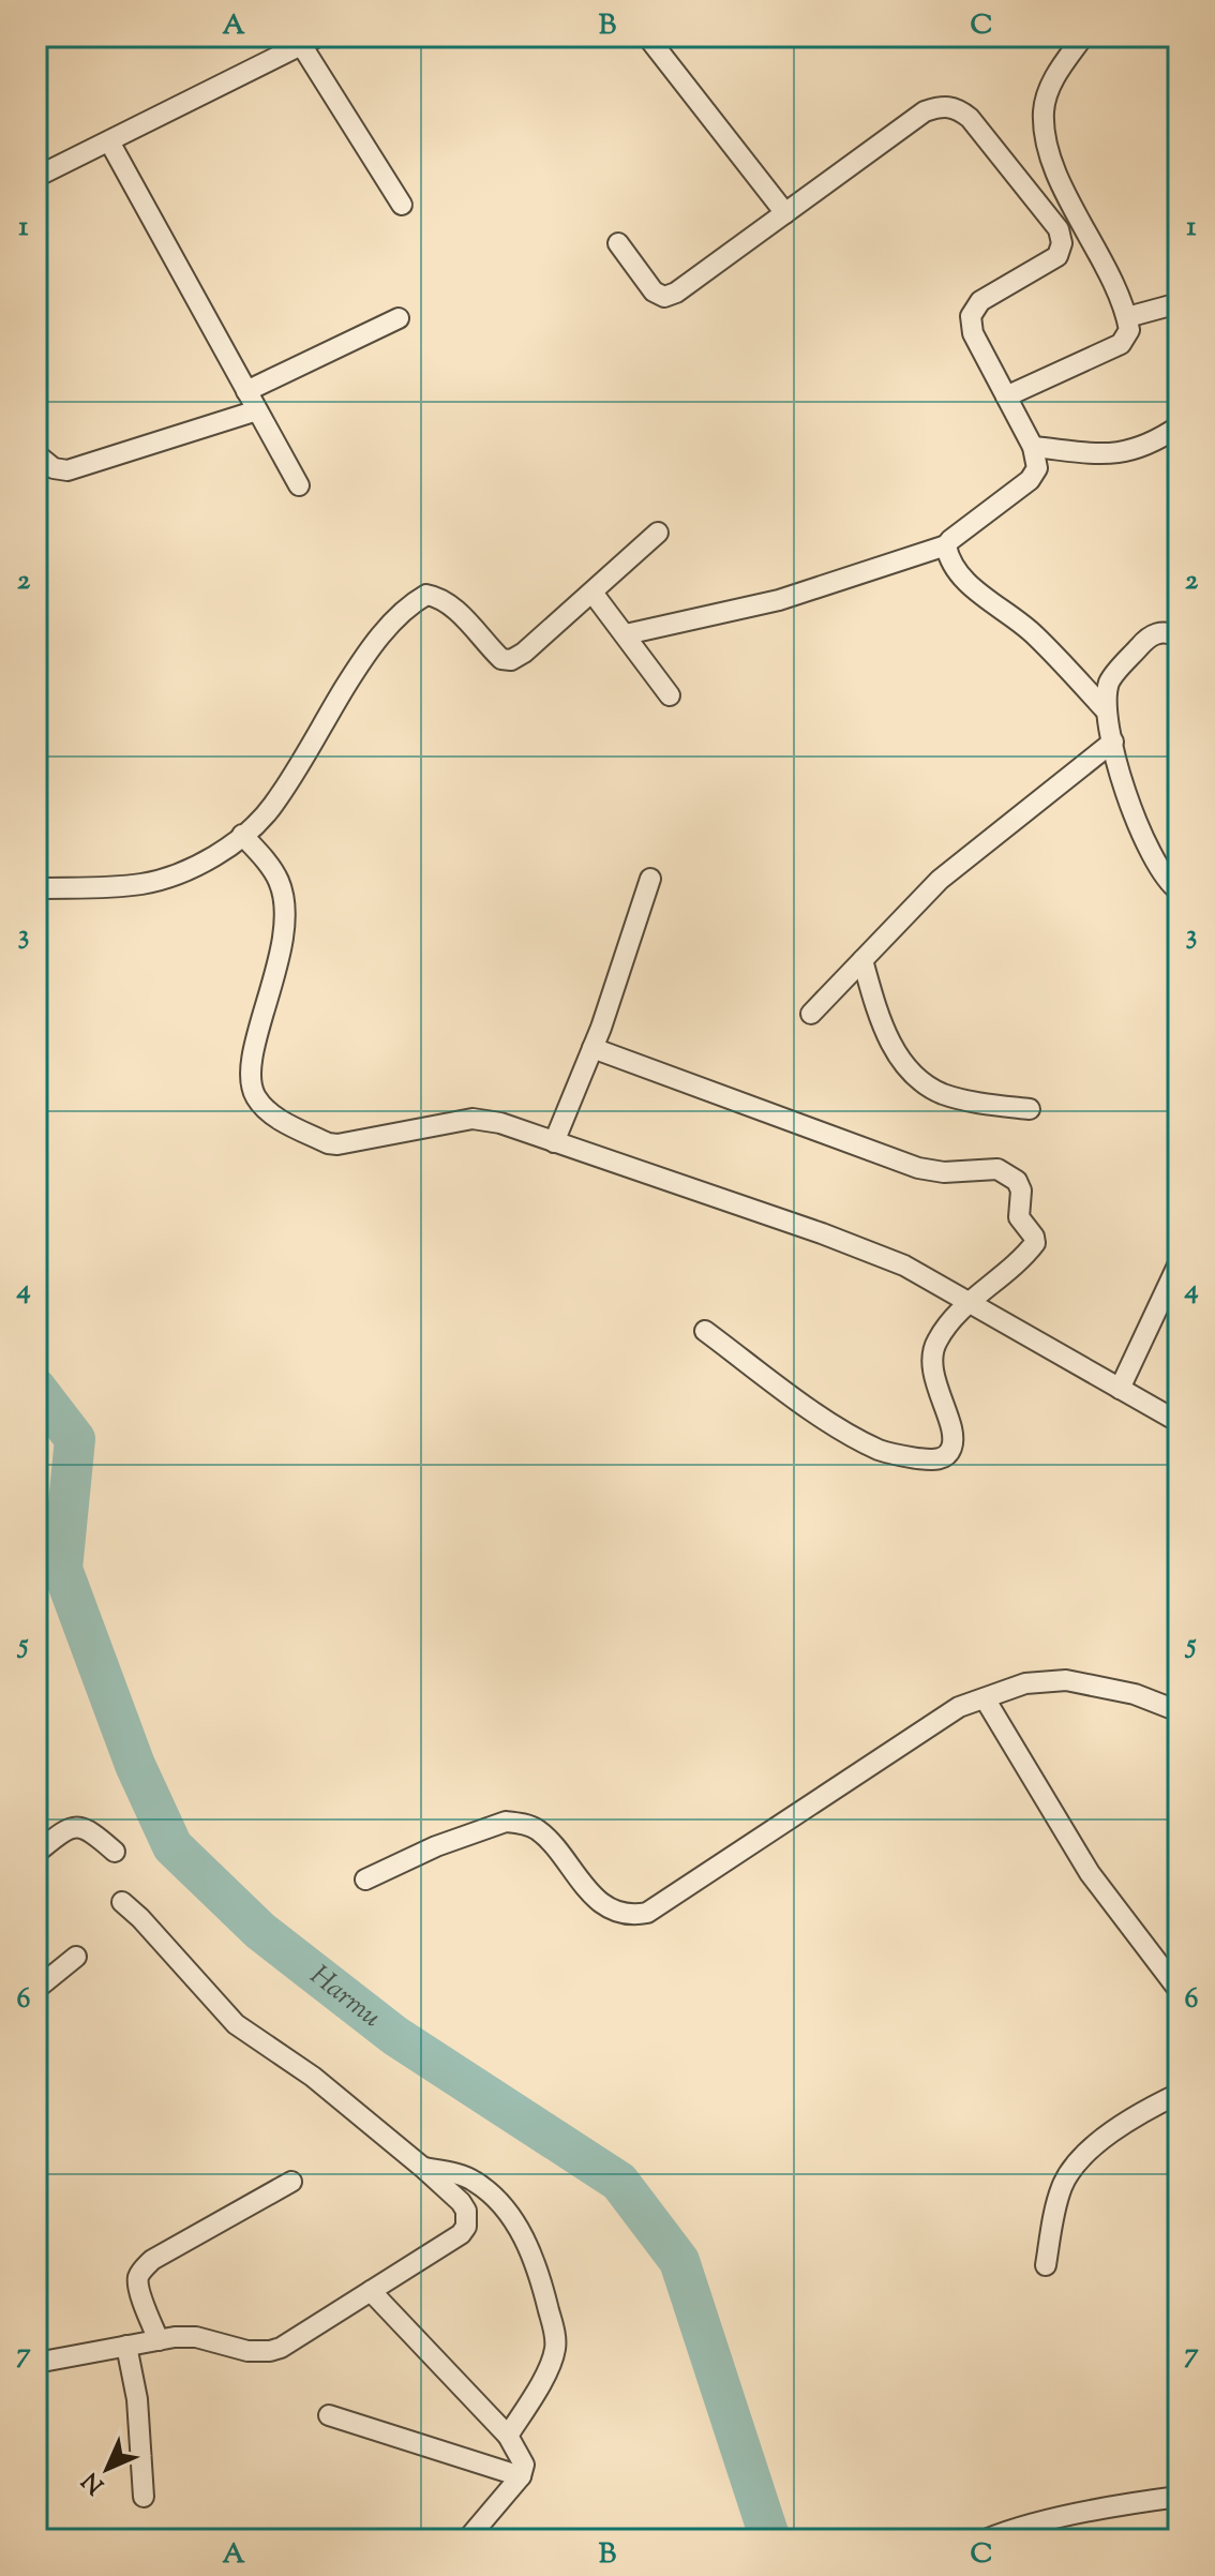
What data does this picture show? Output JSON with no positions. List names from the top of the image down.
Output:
{
  "water": ["Harmu"],
  "north": "bottom left",
  "grid": {
    "columns": ["A", "B", "C"],
    "rows": [
      "1",
      "2",
      "3",
      "4",
      "5",
      "6",
      "7"
    ]
  }
}
